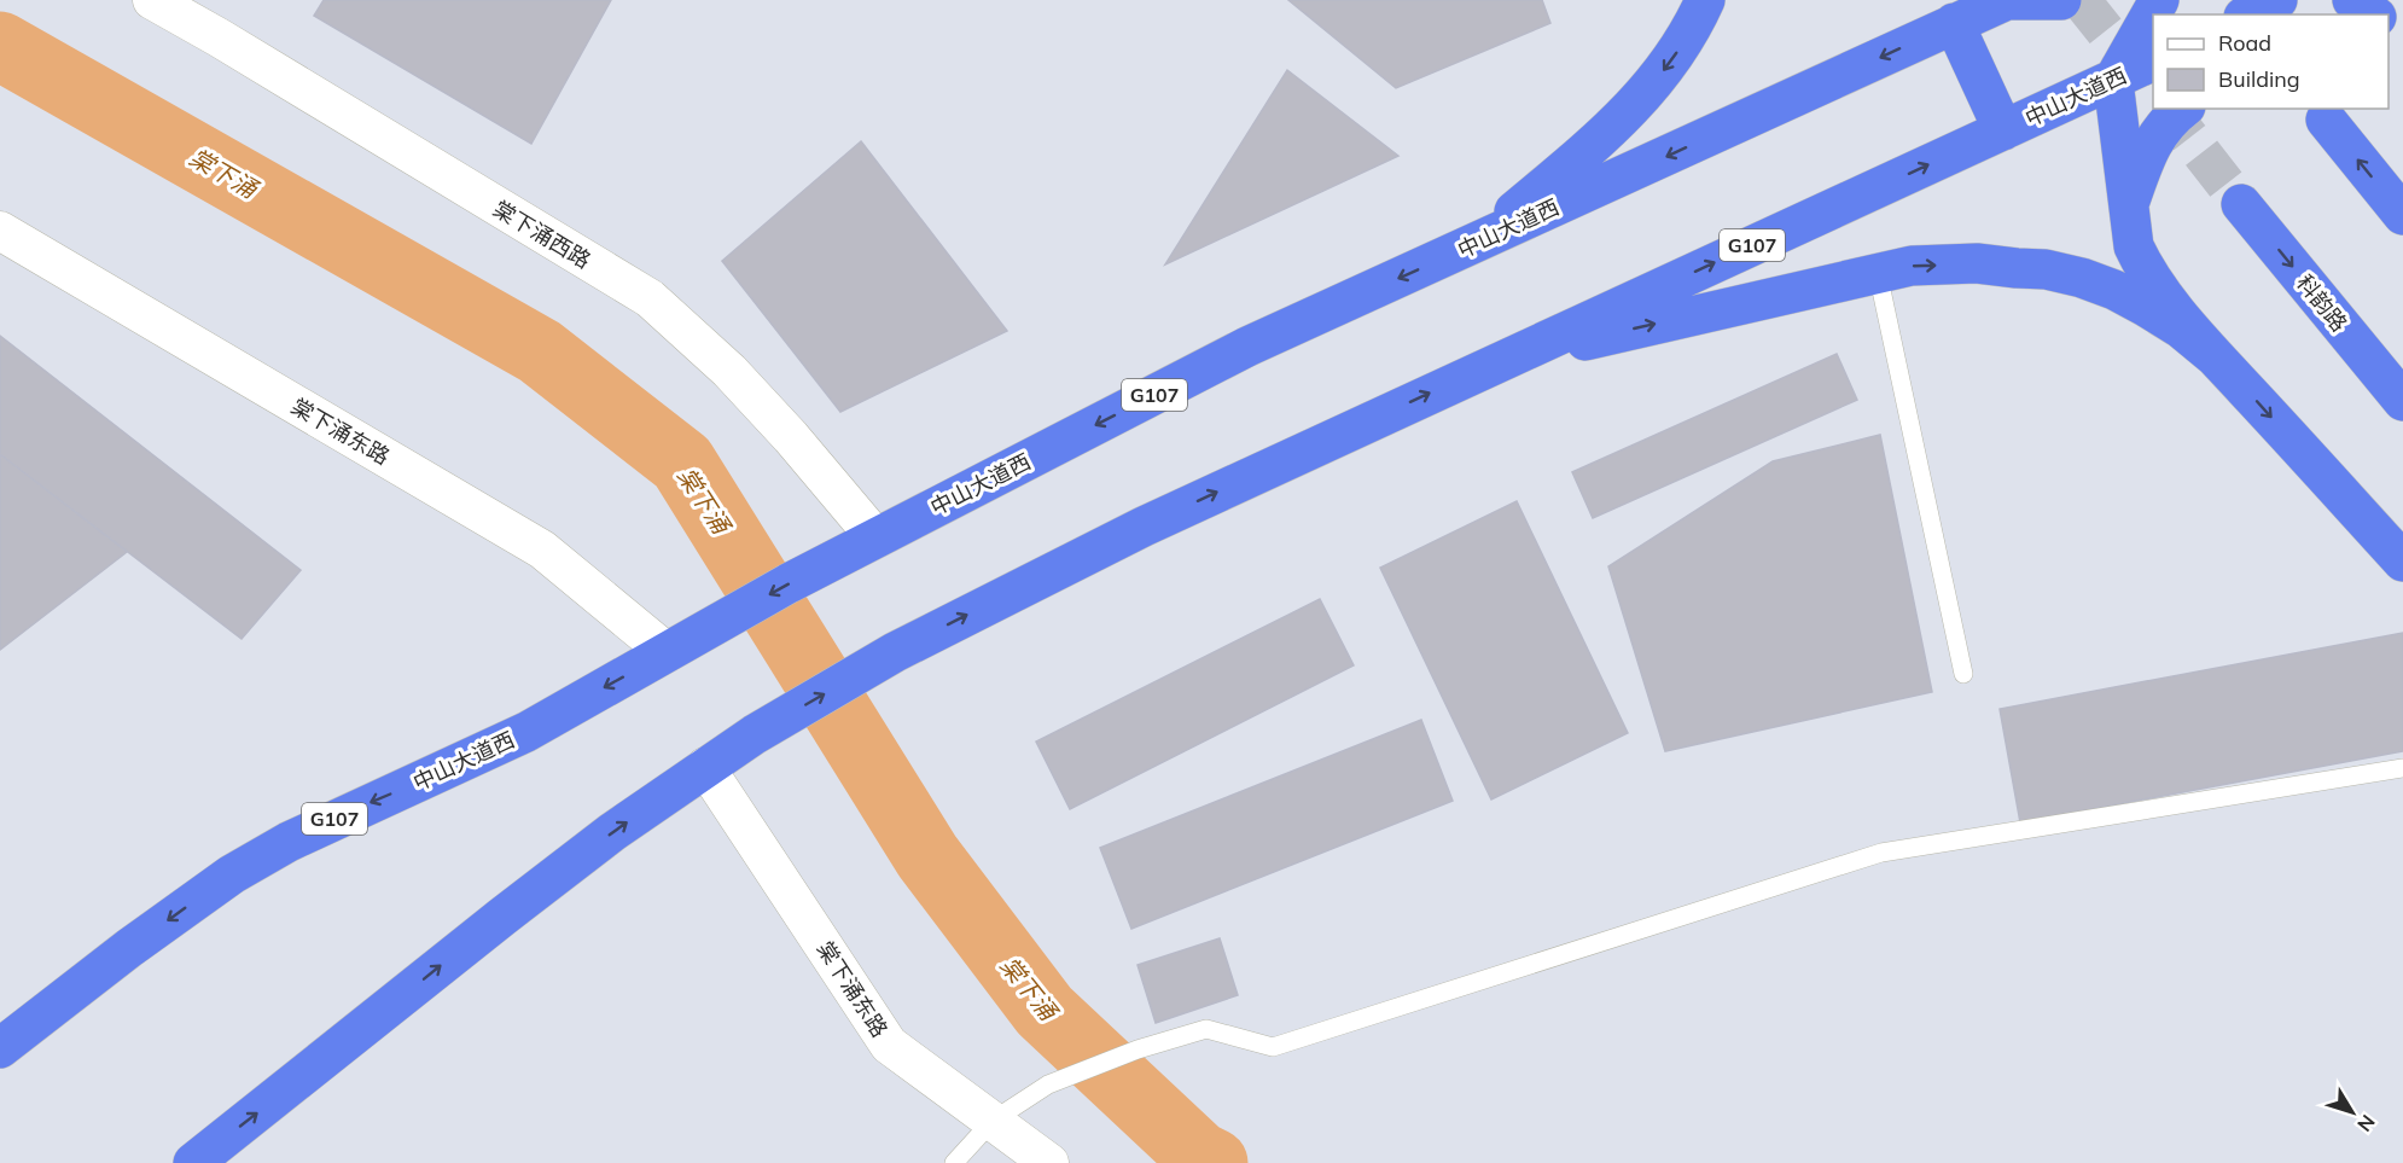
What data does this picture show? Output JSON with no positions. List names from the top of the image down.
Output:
{
  "streets": {
    "highway": ["中山大道西", "G107", "科韵路"],
    "street": ["棠下涌西路", "棠下涌东路"]
  },
  "crossings": [
    ["中山大道西", "棠下涌西路"],
    ["中山大道西", "棠下涌东路"]
  ],
  "water": ["棠下涌"],
  "legend": ["Road", "Building"],
  "north": "bottom right"
}
